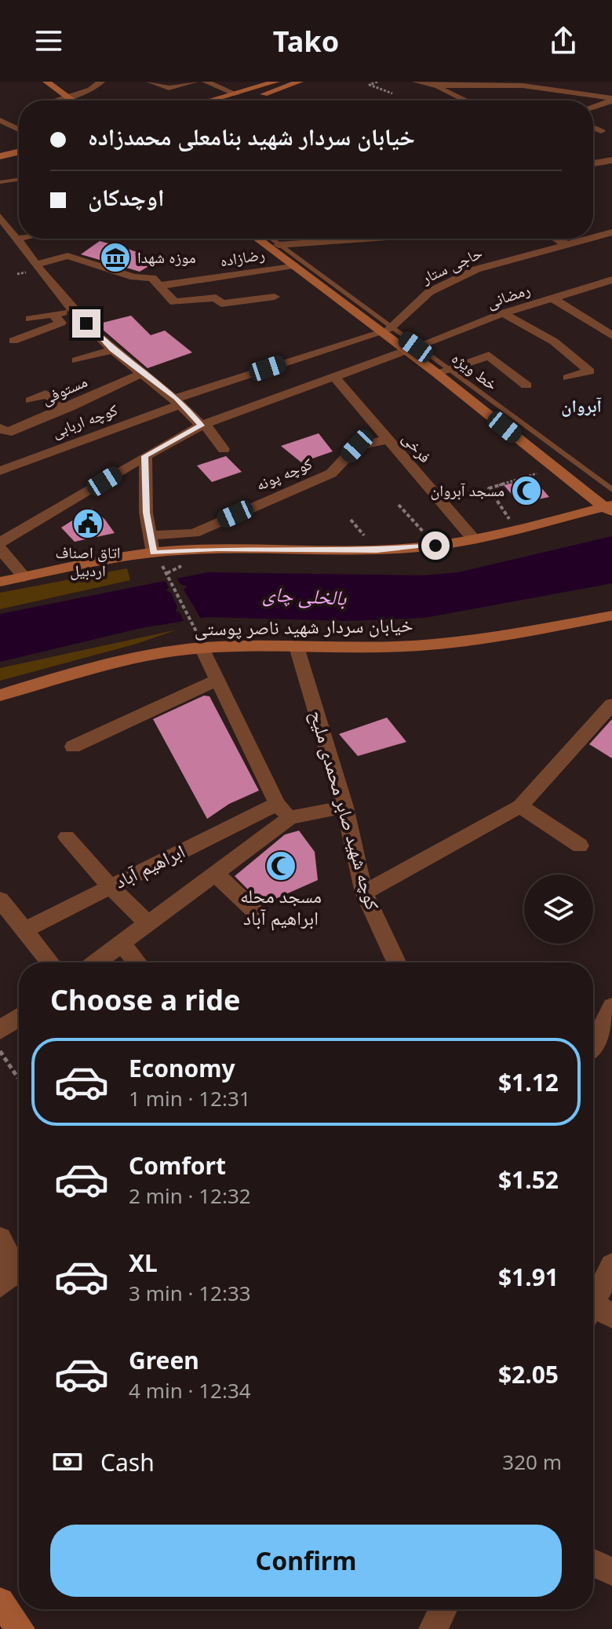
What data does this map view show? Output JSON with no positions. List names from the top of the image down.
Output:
{
  "streets": {
    "main road": ["خیابان سردار شهید ناصر پوستی"],
    "street": [
      "رضازاده",
      "حاجی ستار",
      "رمضانی",
      "مستوفی",
      "کوچه اربابی",
      "فرخی",
      "کوچه پونه",
      "کوچه شهید صابر محمدی ملیح",
      "ابراهیم آباد"
    ],
    "lane": ["خط ویژه"]
  },
  "crossings": [
    ["حاجی ستار", "کوچه اربابی"],
    ["رمضانی", "فرخی"],
    ["فرخی", "کوچه پونه"],
    ["خیابان سردار شهید ناصر پوستی", "کوچه شهید صابر محمدی ملیح"]
  ],
  "districts": ["آبروان"],
  "water": ["بالخلی چای"],
  "places": {
    "museum": ["موزه شهدا"],
    "mosque": ["مسجد آبروان", "مسجد محله ابراهیم آباد"],
    "public building": ["اتاق اصناف اردبیل"]
  },
  "page": {
    "header": "Tako",
    "banner": ["خیابان سردار شهید بنامعلی محمدزاده", "اوچدکان"],
    "heading": "Choose a ride",
    "list": [
      {
        "name": "Economy",
        "note": "1 min · 12:31",
        "value": "$1.12"
      },
      {
        "name": "Comfort",
        "note": "2 min · 12:32",
        "value": "$1.52"
      },
      {
        "name": "XL",
        "note": "3 min · 12:33",
        "value": "$1.91"
      },
      {
        "name": "Green",
        "note": "4 min · 12:34",
        "value": "$2.05"
      }
    ],
    "pay": ["Cash", "320 m"],
    "buttons": "Confirm"
  }
}
